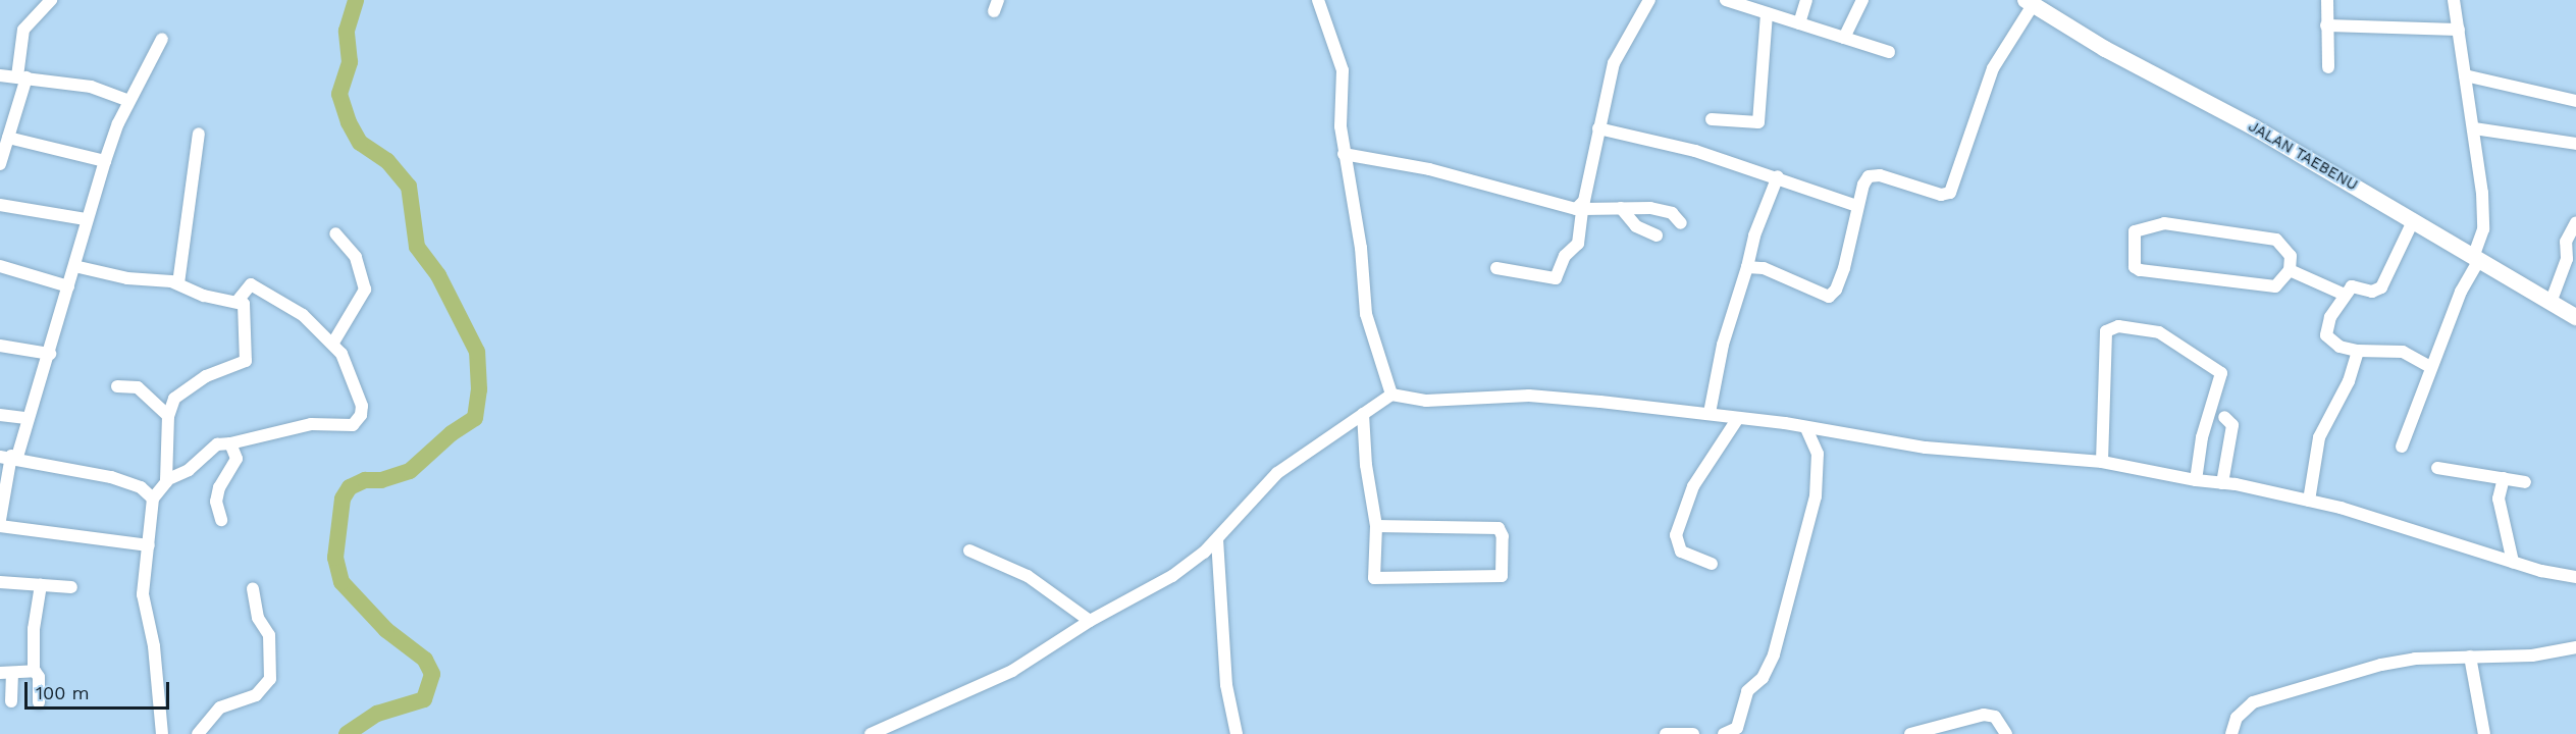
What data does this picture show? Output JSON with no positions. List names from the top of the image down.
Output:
{
  "streets": {
    "main road": ["JALAN TAEBENU"]
  },
  "scale_bar": "100 m"
}
